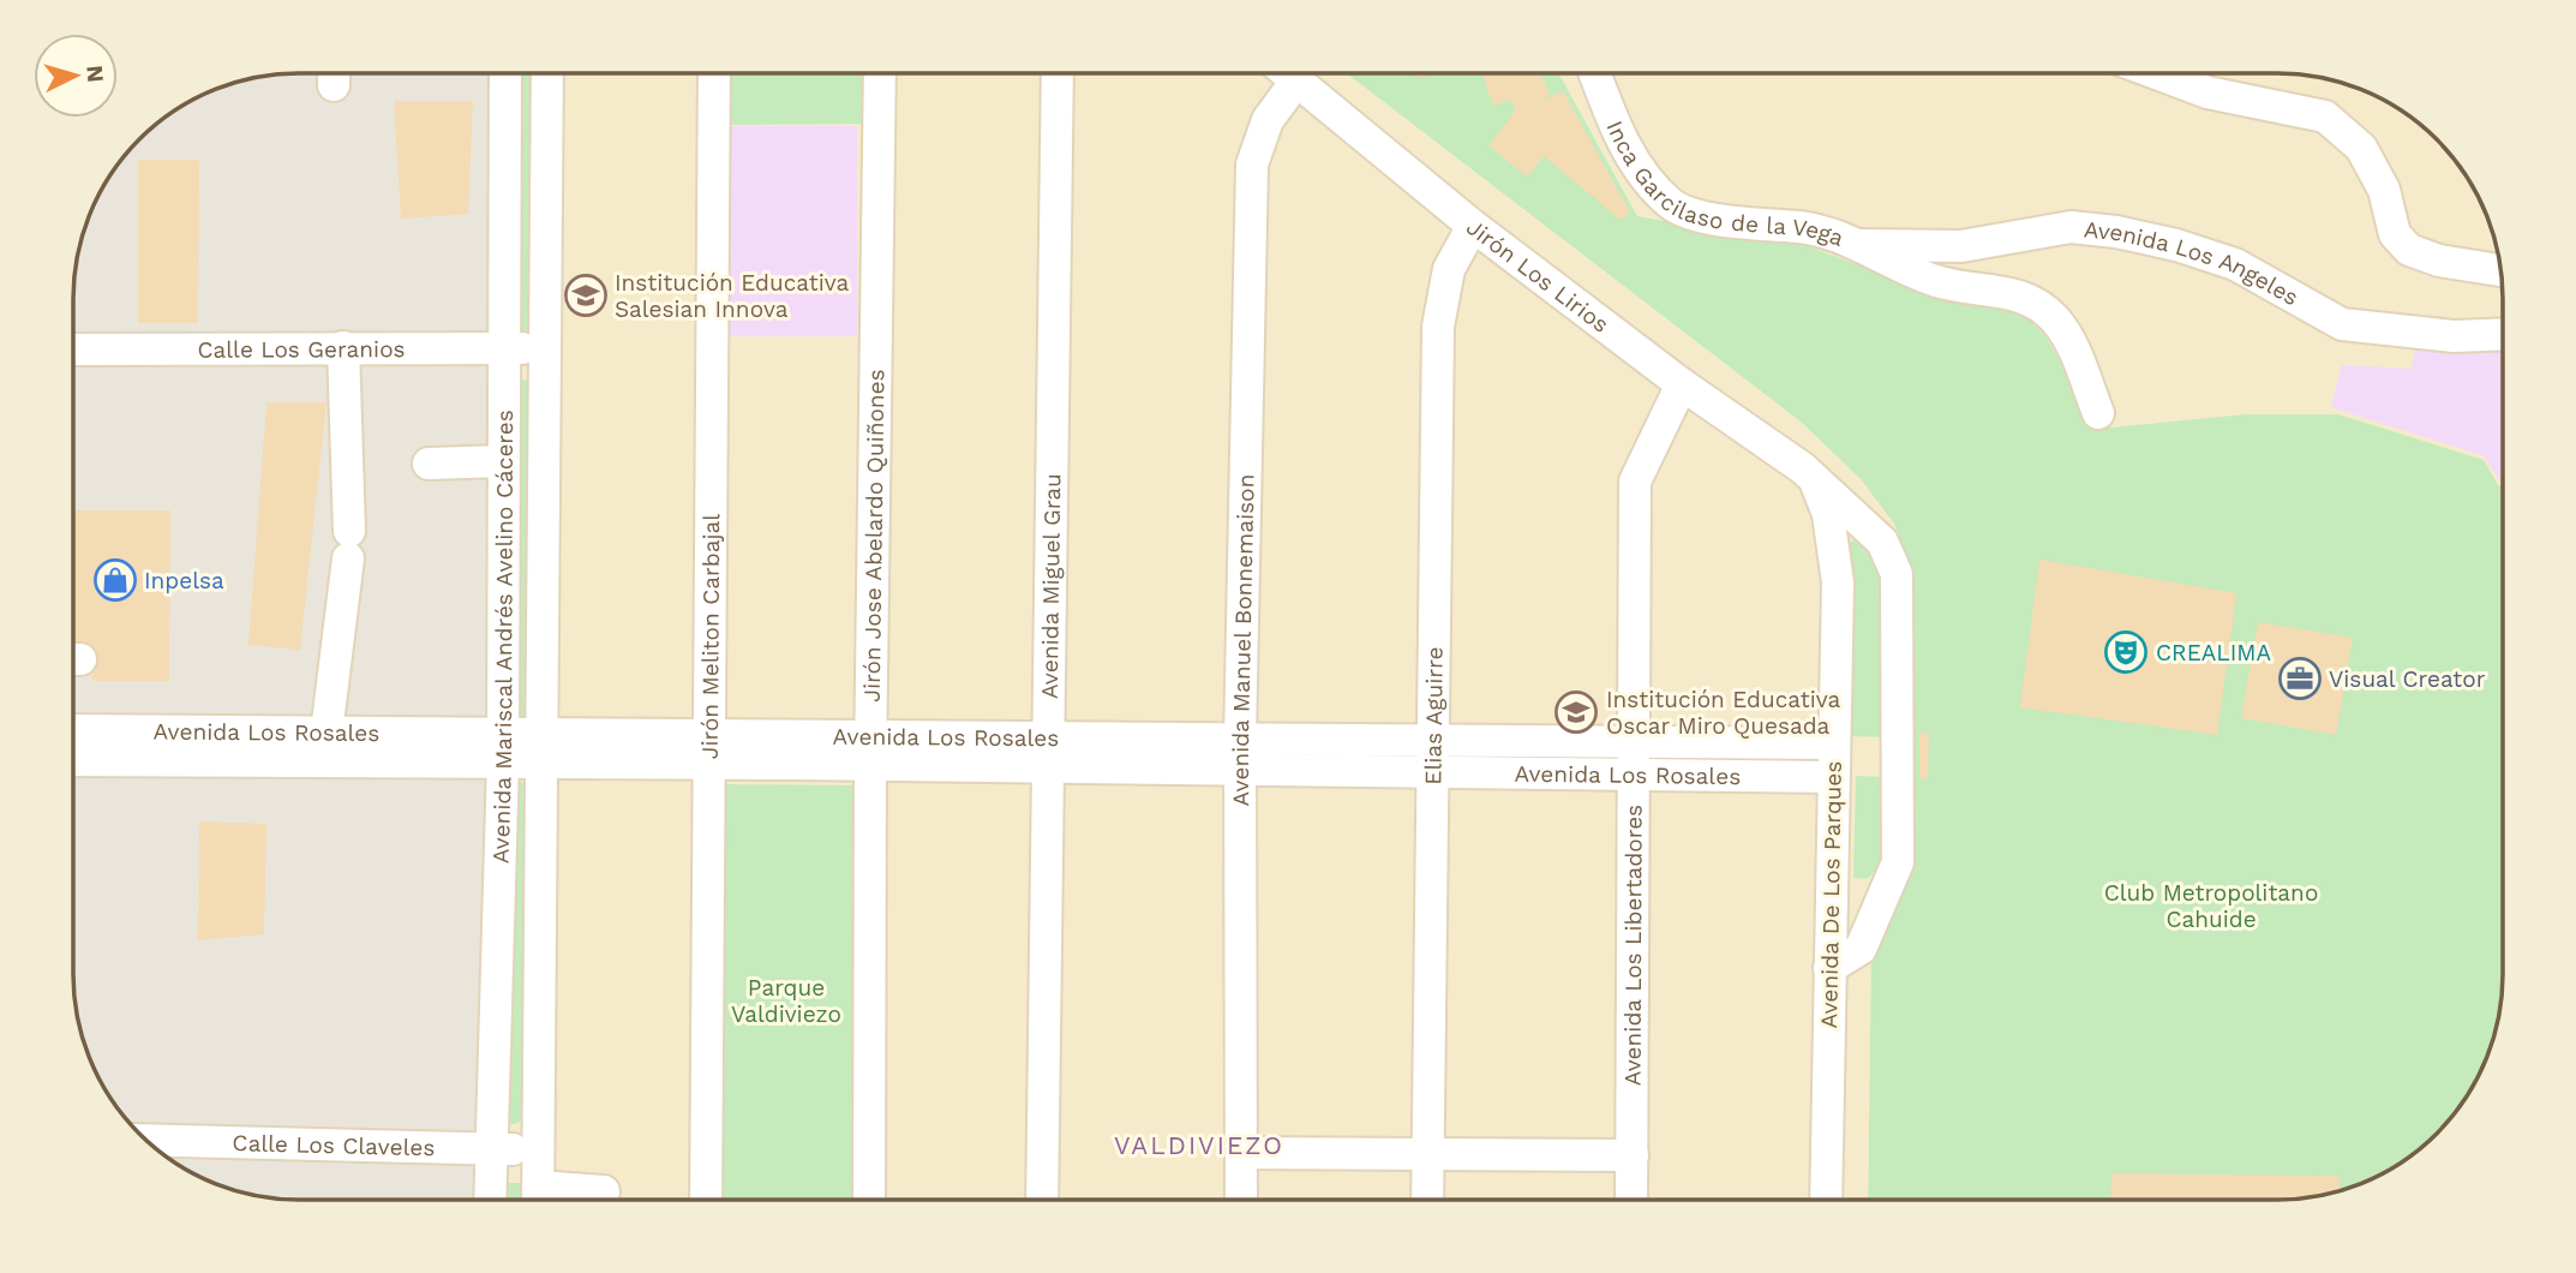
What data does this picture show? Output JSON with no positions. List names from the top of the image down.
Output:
{
  "streets": {
    "street": [
      "Inca Garcilaso de la Vega",
      "Avenida Los Angeles",
      "Jirón Los Lirios",
      "Calle Los Geranios",
      "Jirón Jose Abelardo Quiñones",
      "Avenida Miguel Grau",
      "Avenida Mariscal Andrés Avelino Cáceres",
      "Jirón Meliton Carbajal",
      "Avenida Manuel Bonnemaison",
      "Elias Aguirre",
      "Avenida Los Rosales",
      "Avenida De Los Parques",
      "Avenida Los Libertadores",
      "Calle Los Claveles"
    ]
  },
  "crossings": [
    ["Inca Garcilaso de la Vega", "Avenida Los Angeles"],
    ["Jirón Los Lirios", "Avenida Manuel Bonnemaison"],
    ["Jirón Los Lirios", "Elias Aguirre"],
    ["Jirón Los Lirios", "Avenida De Los Parques"],
    ["Jirón Los Lirios", "Avenida Los Libertadores"],
    ["Calle Los Geranios", "Avenida Mariscal Andrés Avelino Cáceres"],
    ["Jirón Jose Abelardo Quiñones", "Avenida Los Rosales"],
    ["Avenida Miguel Grau", "Avenida Los Rosales"],
    ["Avenida Mariscal Andrés Avelino Cáceres", "Avenida Los Rosales"],
    ["Avenida Mariscal Andrés Avelino Cáceres", "Calle Los Claveles"],
    ["Jirón Meliton Carbajal", "Avenida Los Rosales"],
    ["Avenida Manuel Bonnemaison", "Avenida Los Rosales"],
    ["Elias Aguirre", "Avenida Los Rosales"],
    ["Avenida Los Rosales", "Avenida De Los Parques"],
    ["Avenida Los Rosales", "Avenida Los Libertadores"]
  ],
  "districts": ["VALDIVIEZO"],
  "parks": ["Club Metropolitano Cahuide", "Parque Valdiviezo"],
  "places": {
    "school or university": ["Institución Educativa Salesian Innova", "Institución Educativa Oscar Miro Quesada"],
    "shop": ["Inpelsa"],
    "theatre": ["CREALIMA"],
    "office": ["Visual Creator"]
  },
  "north": "right"
}
